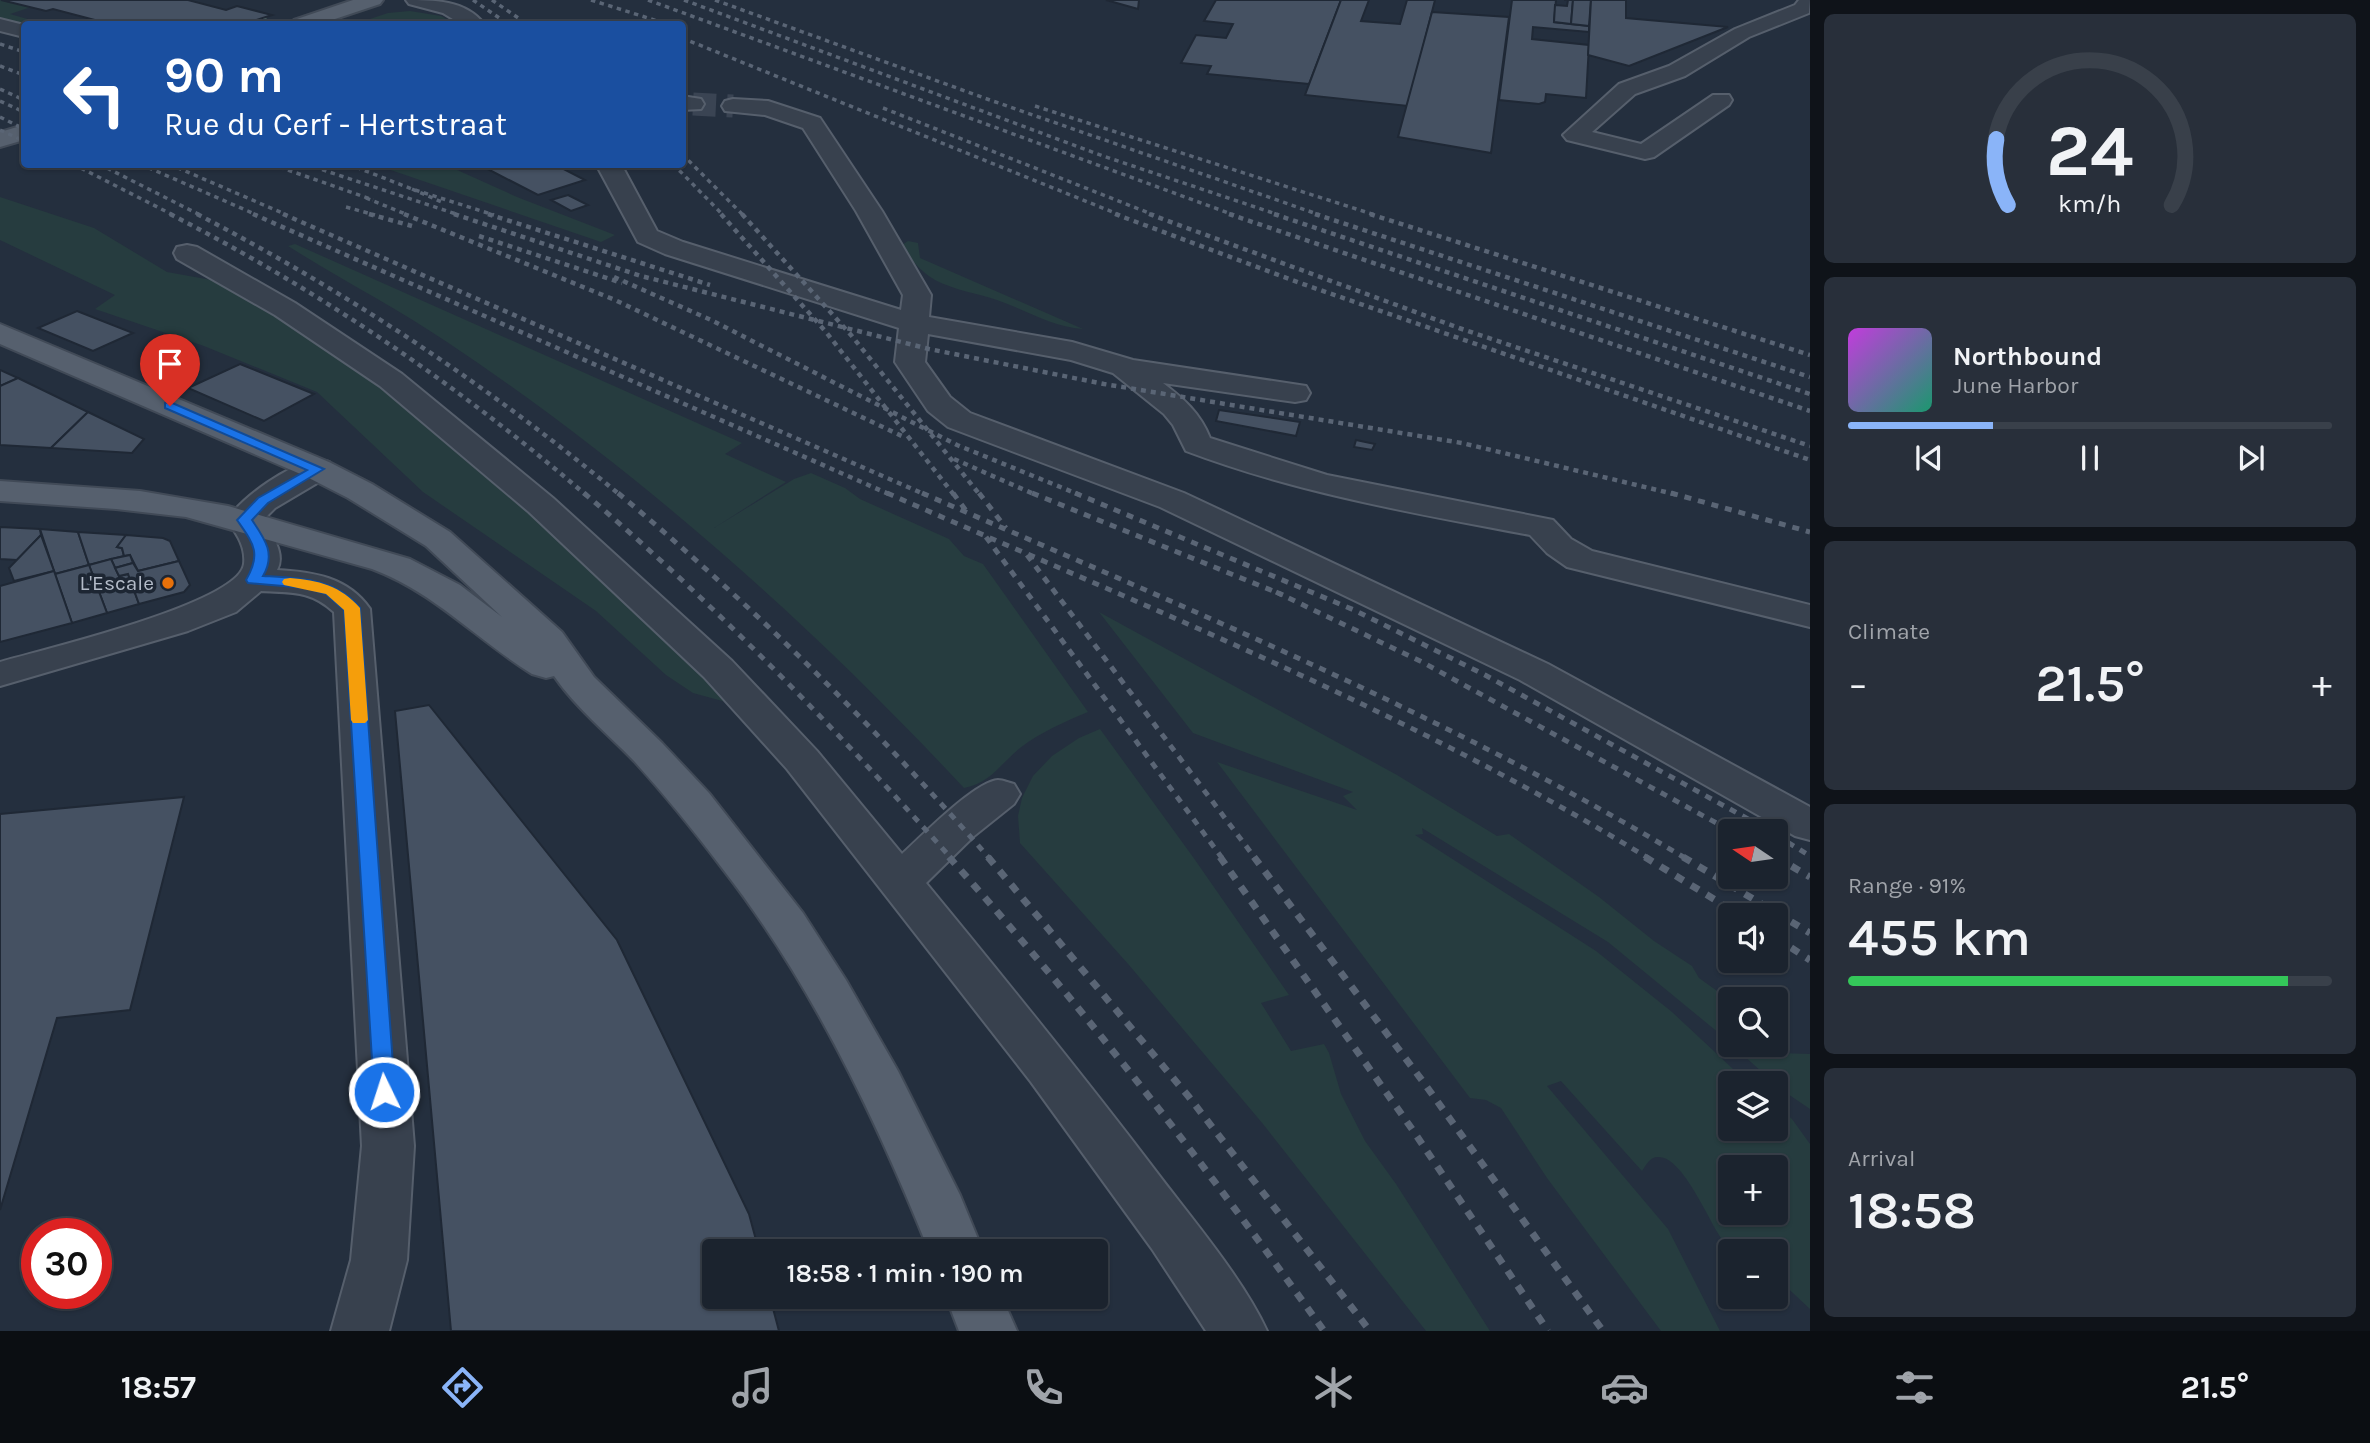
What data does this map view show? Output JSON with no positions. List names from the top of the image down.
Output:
{
  "places": ["L'Escale"],
  "north": "left",
  "page": {
    "turn": ["90 m", "Rue du Cerf - Hertstraat"],
    "song": ["Northbound", "June Harbor"],
    "tile": [
      "Climate",
      ["Range · 91%", "455 km"],
      ["Arrival", "18:58"]
    ],
    "heat": ["−", "21.5°", "+"],
    "map_buttons": ["+", "−"],
    "limit": "30",
    "trip": "18:58 · 1 min · 190 m",
    "tabs": ["18:57", "21.5°"],
    "gauge": ["24", "km/h"]
  }
}
